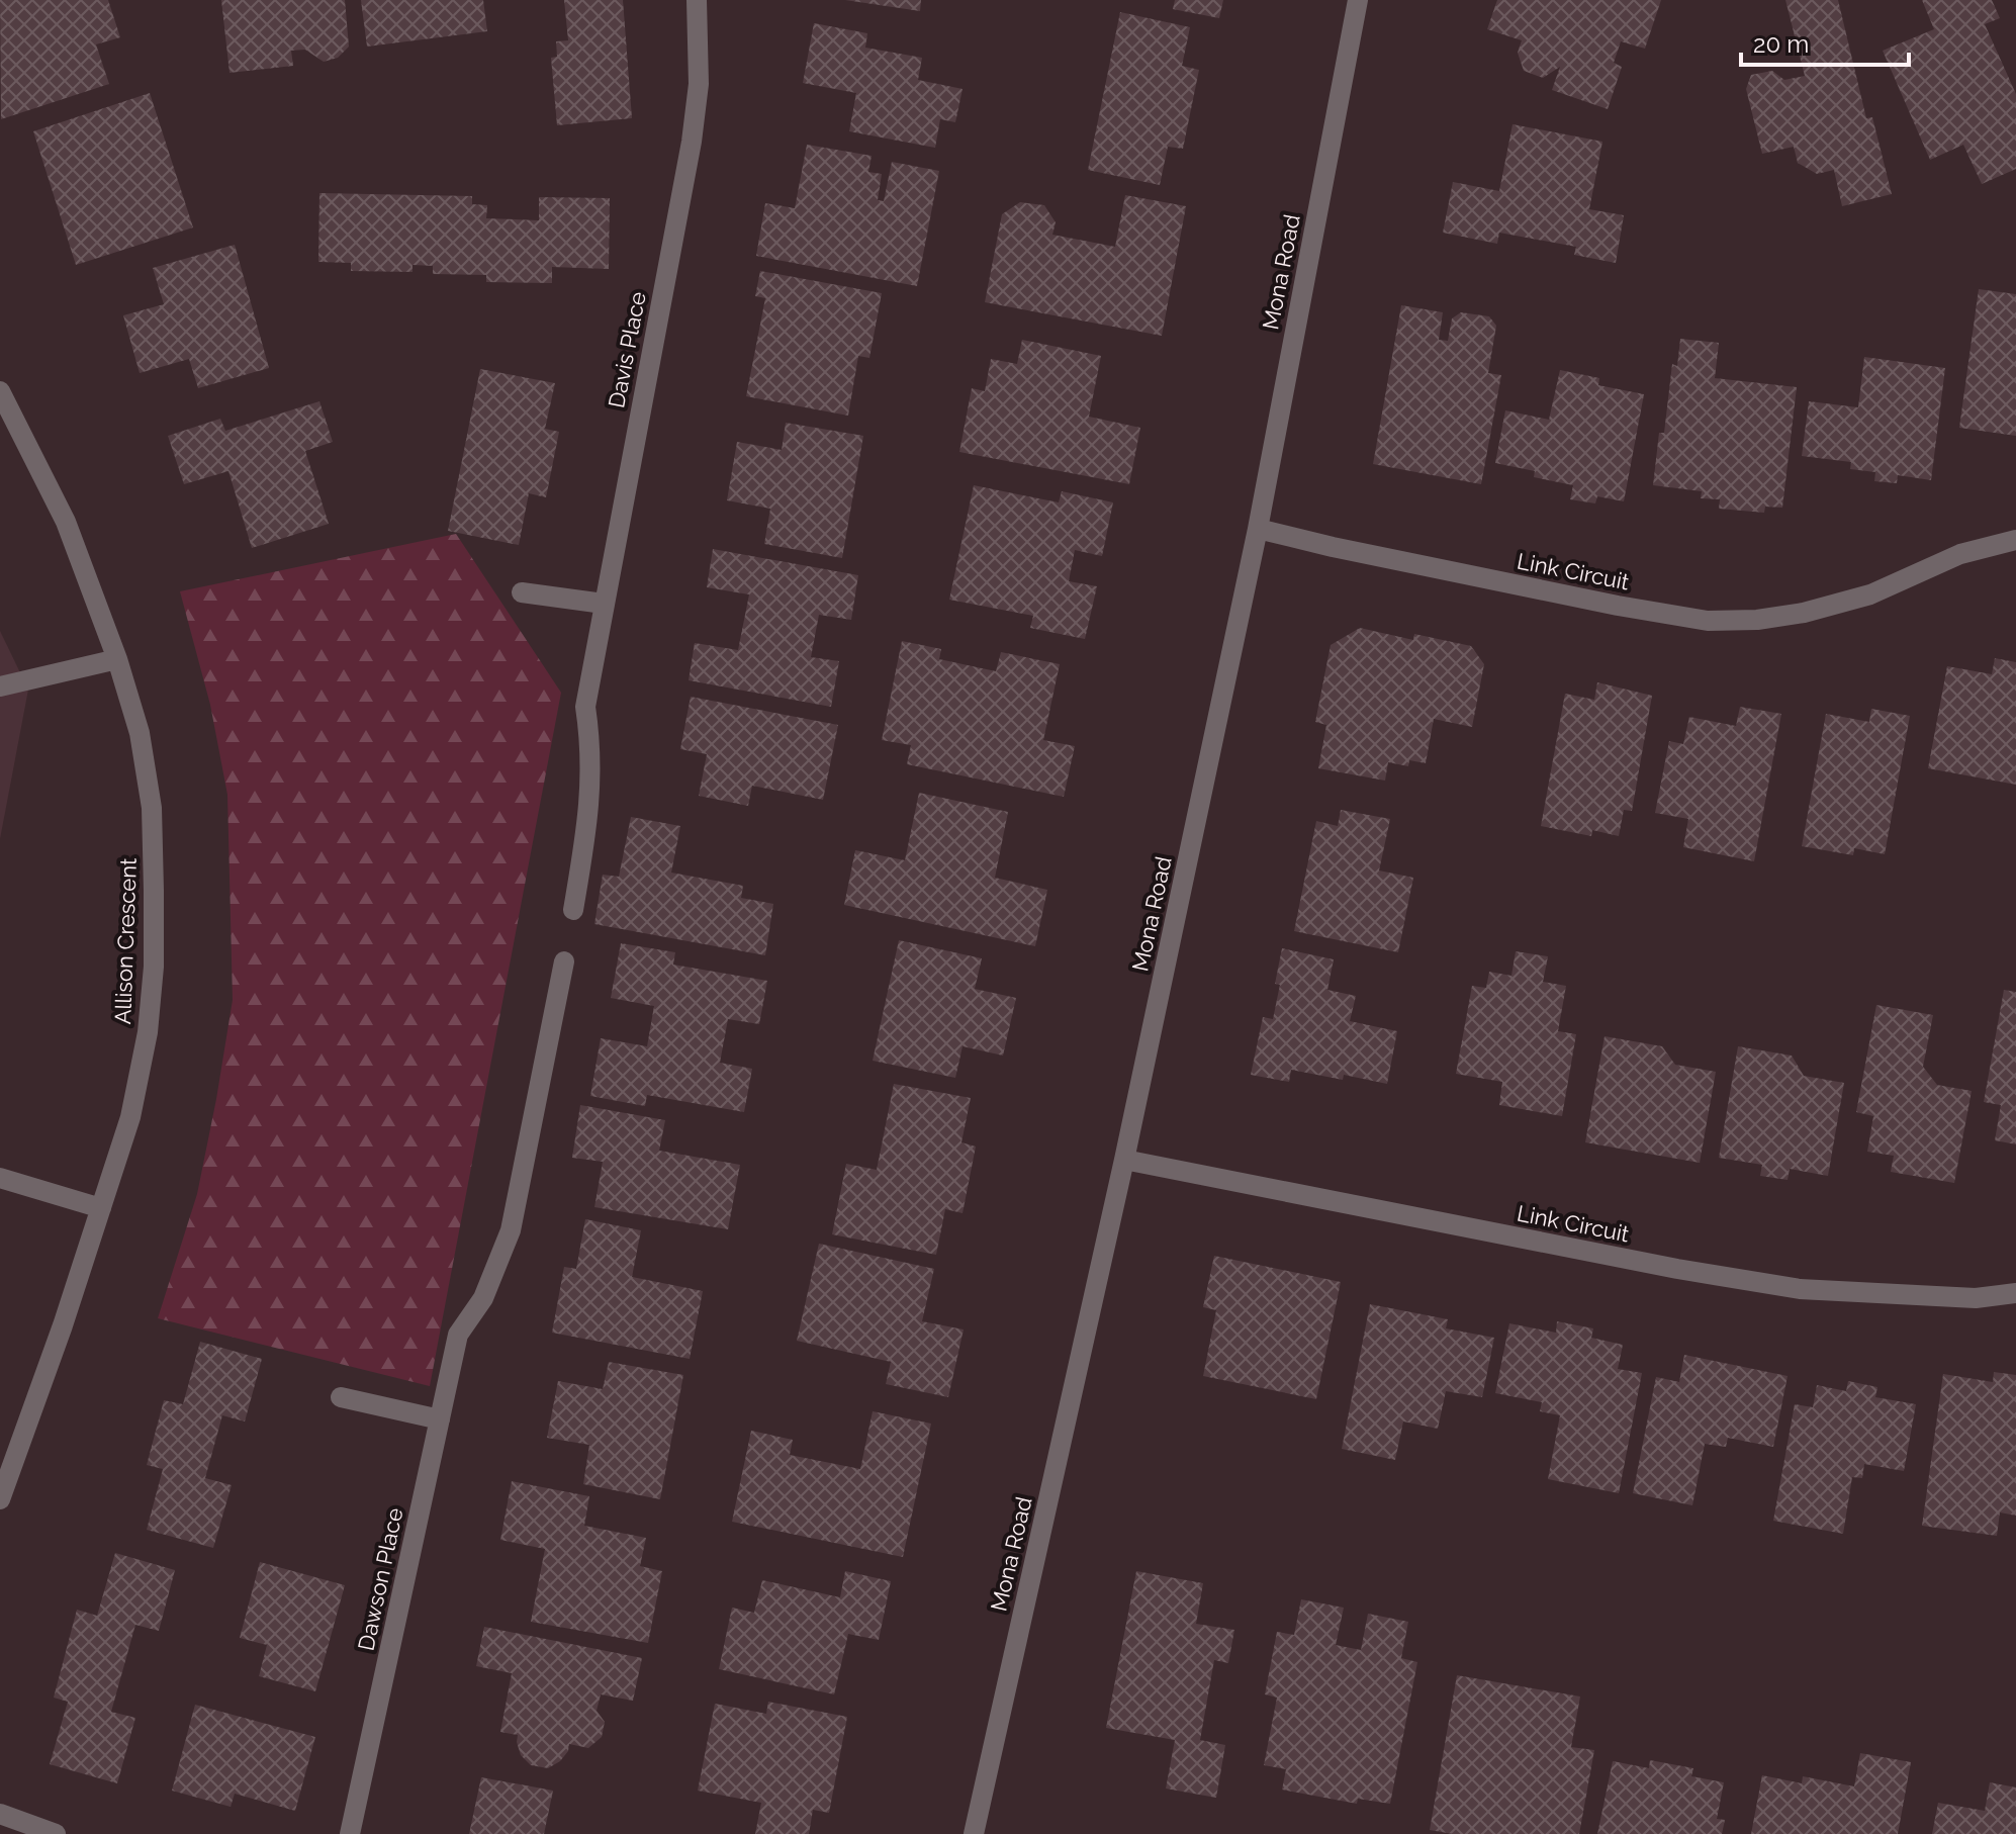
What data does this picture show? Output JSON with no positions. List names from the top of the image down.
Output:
{
  "streets": {
    "street": [
      "Mona Road",
      "Davis Place",
      "Link Circuit",
      "Allison Crescent",
      "Dawson Place"
    ]
  },
  "crossings": [
    ["Mona Road", "Link Circuit"]
  ],
  "scale_bar": "20 m"
}
